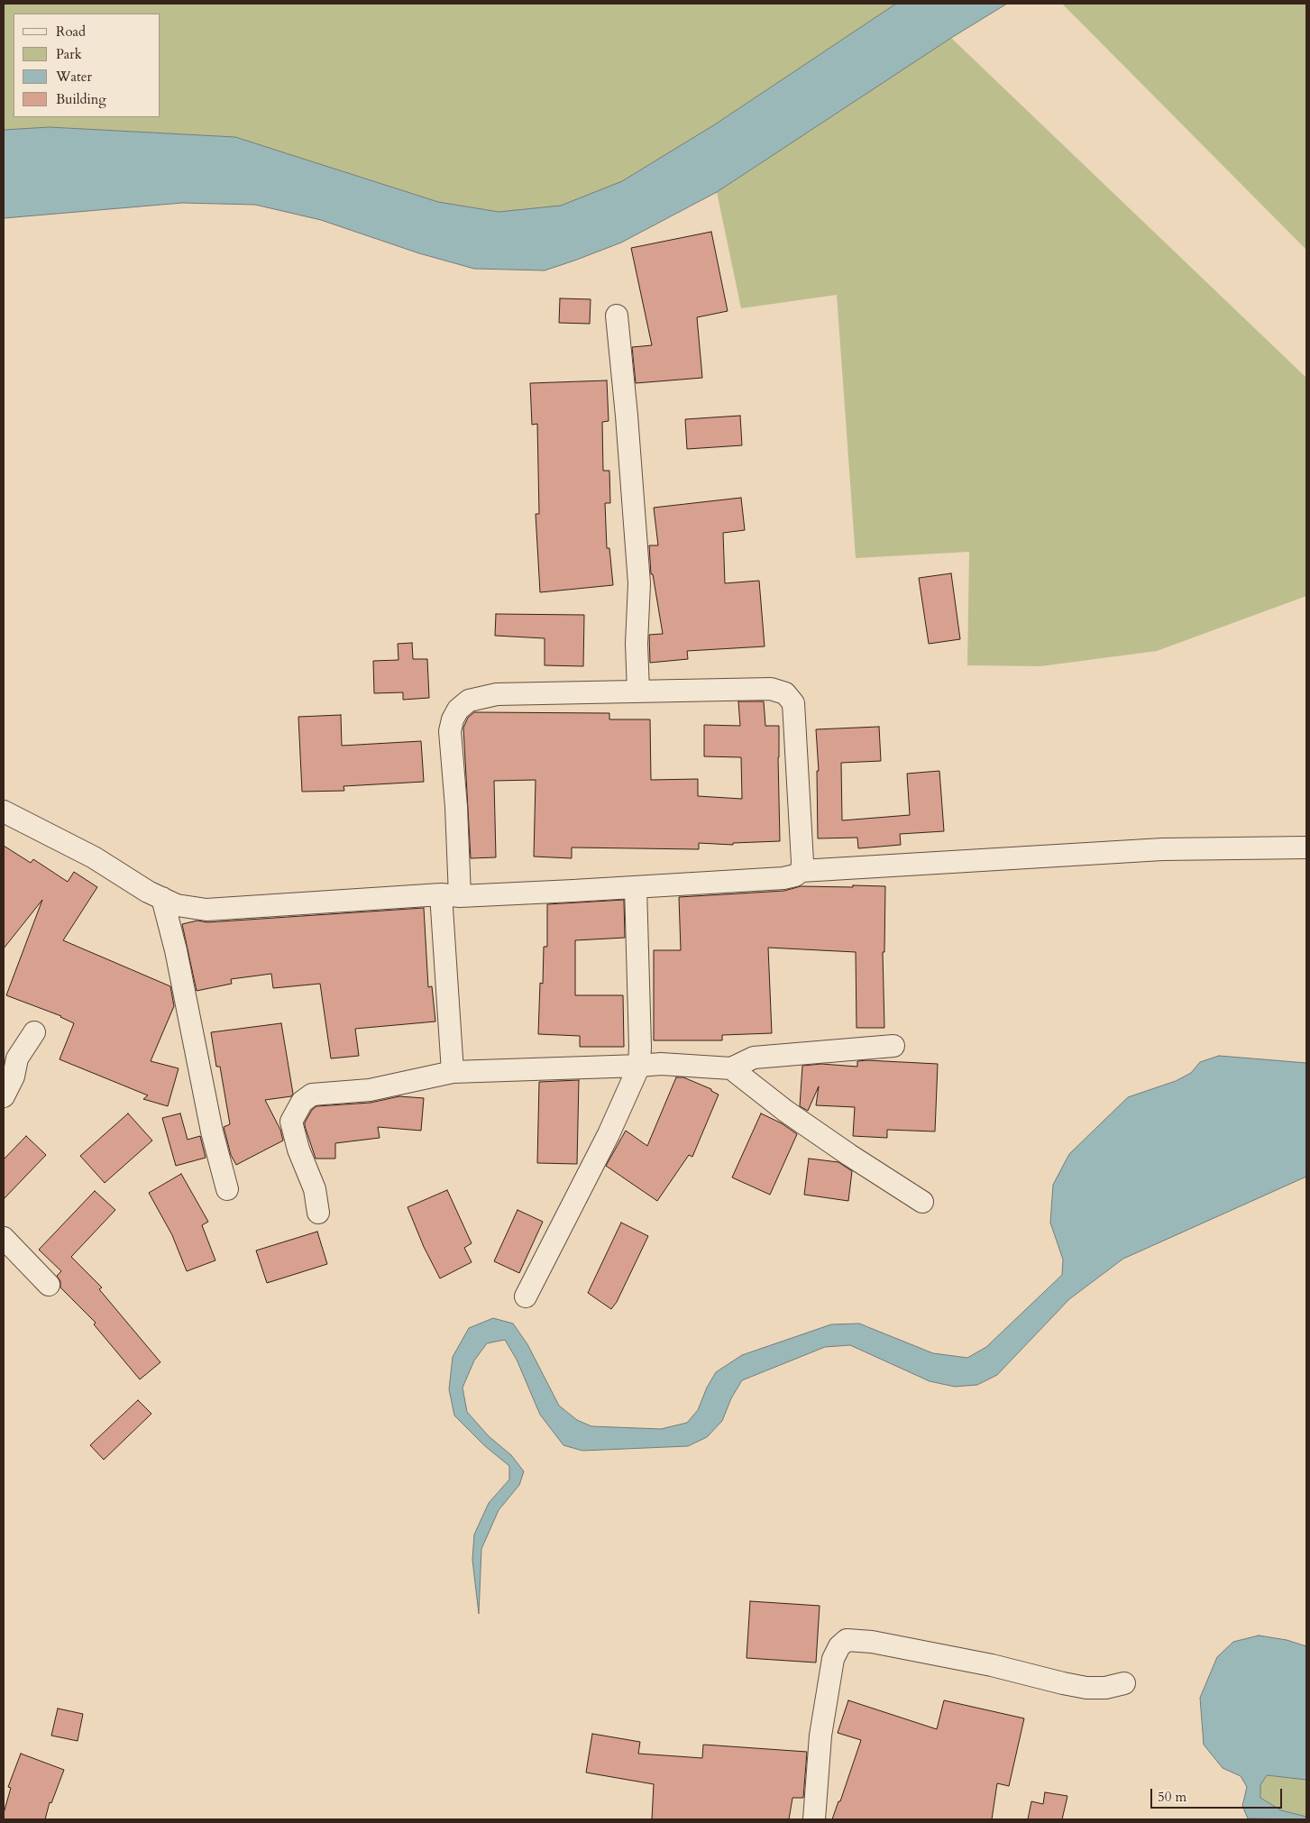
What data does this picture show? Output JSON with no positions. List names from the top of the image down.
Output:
{
  "legend": [
    "Road",
    "Park",
    "Water",
    "Building"
  ],
  "scale_bar": "50 m"
}
